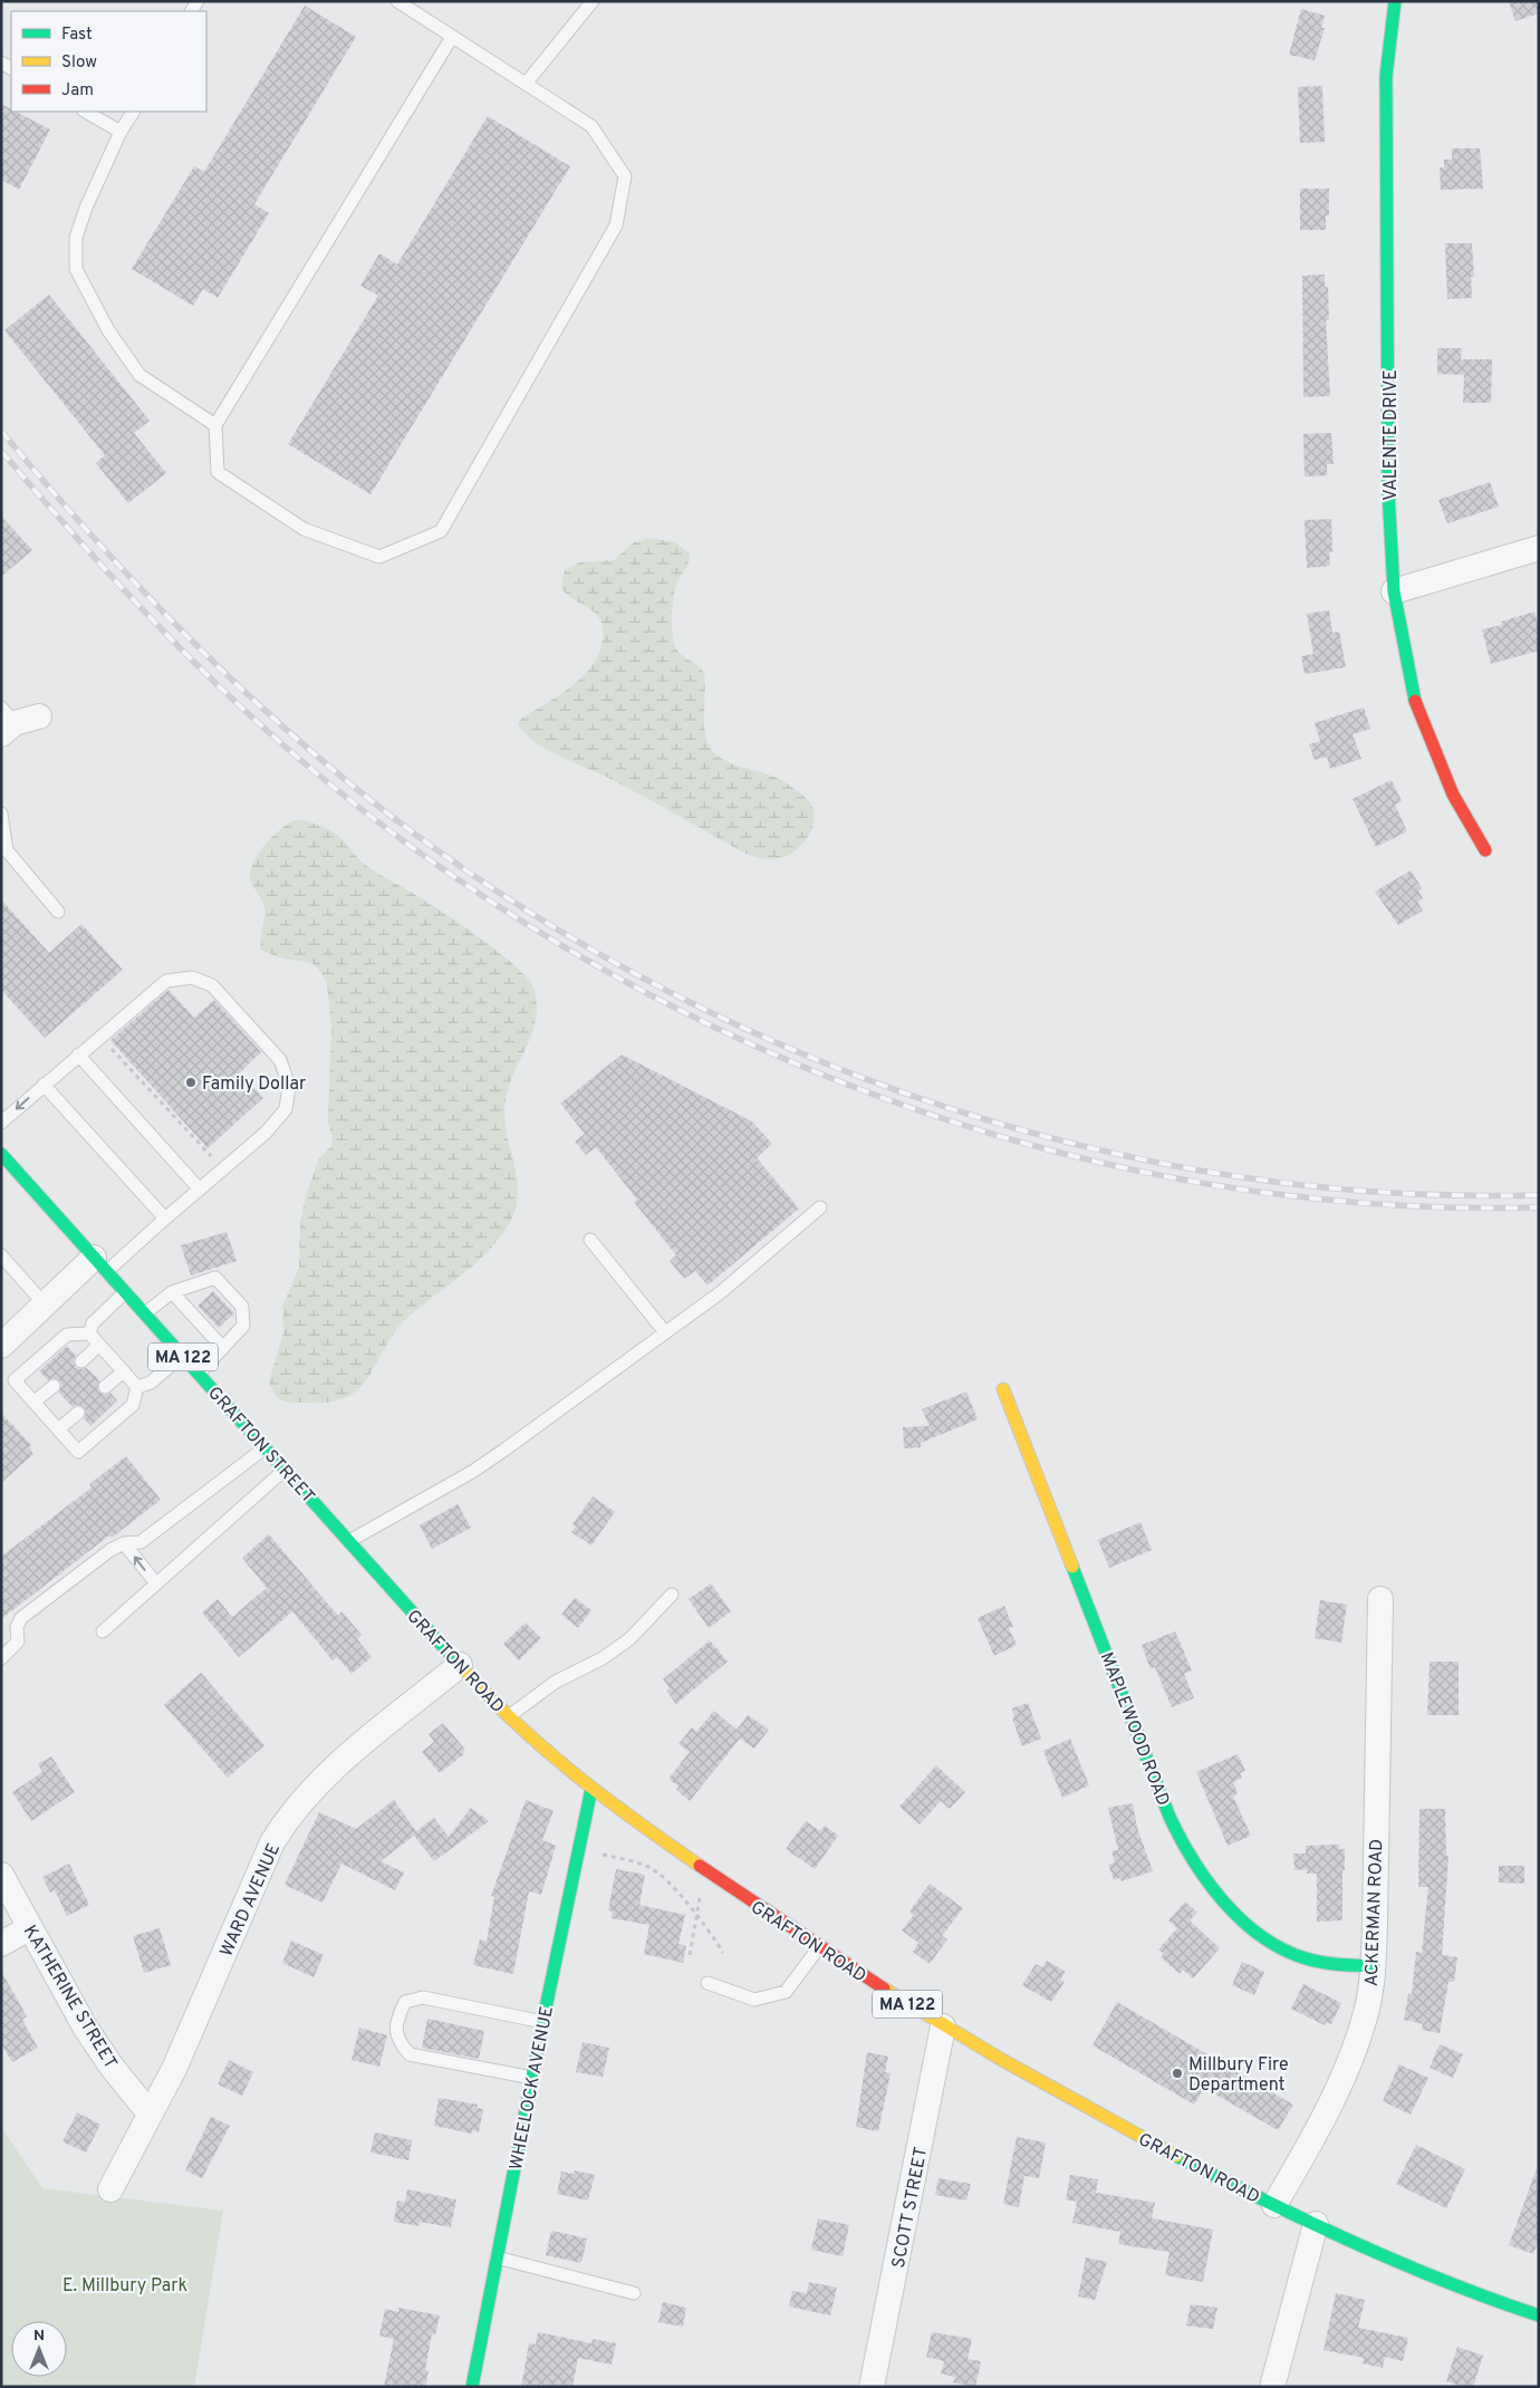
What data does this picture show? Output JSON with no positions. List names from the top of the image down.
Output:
{
  "streets": {
    "main road": [
      "VALENTE DRIVE",
      "MA 122",
      "GRAFTON STREET",
      "GRAFTON ROAD",
      "MAPLEWOOD ROAD",
      "WHEELOCK AVENUE"
    ],
    "street": [
      "WARD AVENUE",
      "ACKERMAN ROAD",
      "KATHERINE STREET",
      "SCOTT STREET"
    ]
  },
  "crossings": [
    ["GRAFTON STREET", "GRAFTON ROAD"],
    ["GRAFTON ROAD", "WARD AVENUE"],
    ["GRAFTON ROAD", "ACKERMAN ROAD"],
    ["GRAFTON ROAD", "WHEELOCK AVENUE"],
    ["GRAFTON ROAD", "SCOTT STREET"],
    ["MAPLEWOOD ROAD", "ACKERMAN ROAD"],
    ["WARD AVENUE", "KATHERINE STREET"]
  ],
  "parks": ["E. Millbury Park"],
  "places": ["Family Dollar", "Millbury Fire Department"],
  "legend": ["Fast", "Slow", "Jam"],
  "north": "top"
}
